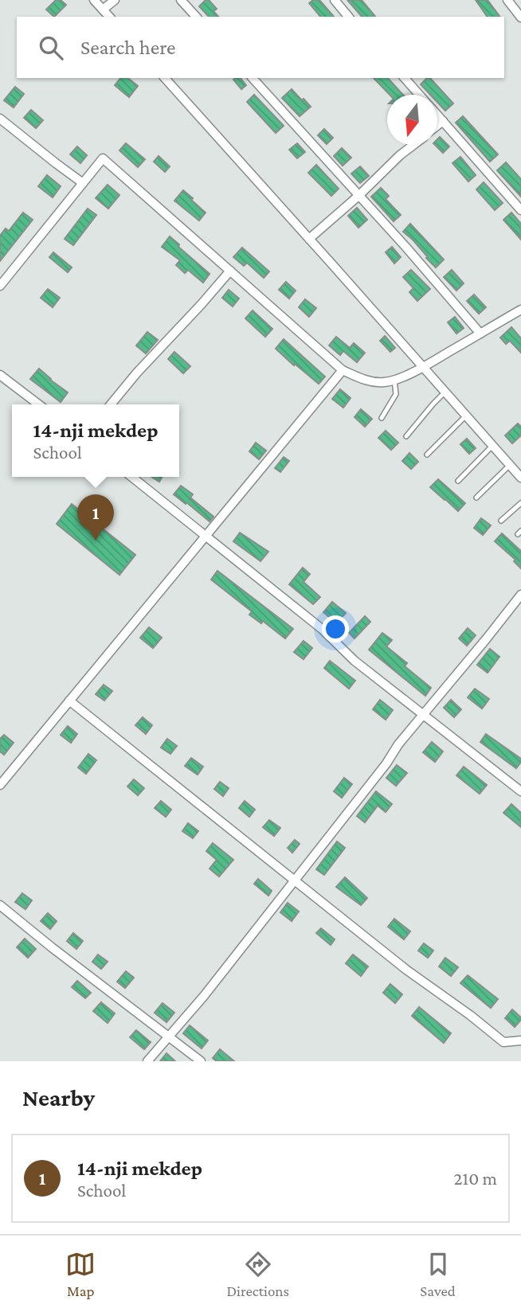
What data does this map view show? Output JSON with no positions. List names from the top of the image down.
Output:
{
  "north": "bottom",
  "page": {
    "search": "Search here",
    "popup": ["14-nji mekdep", "School"],
    "pins": "1",
    "heading": "Nearby",
    "list": [
      {
        "mark": "1",
        "name": "14-nji mekdep",
        "note": "School",
        "value": "210 m"
      }
    ],
    "nav": ["Map", "Directions", "Saved"]
  }
}
